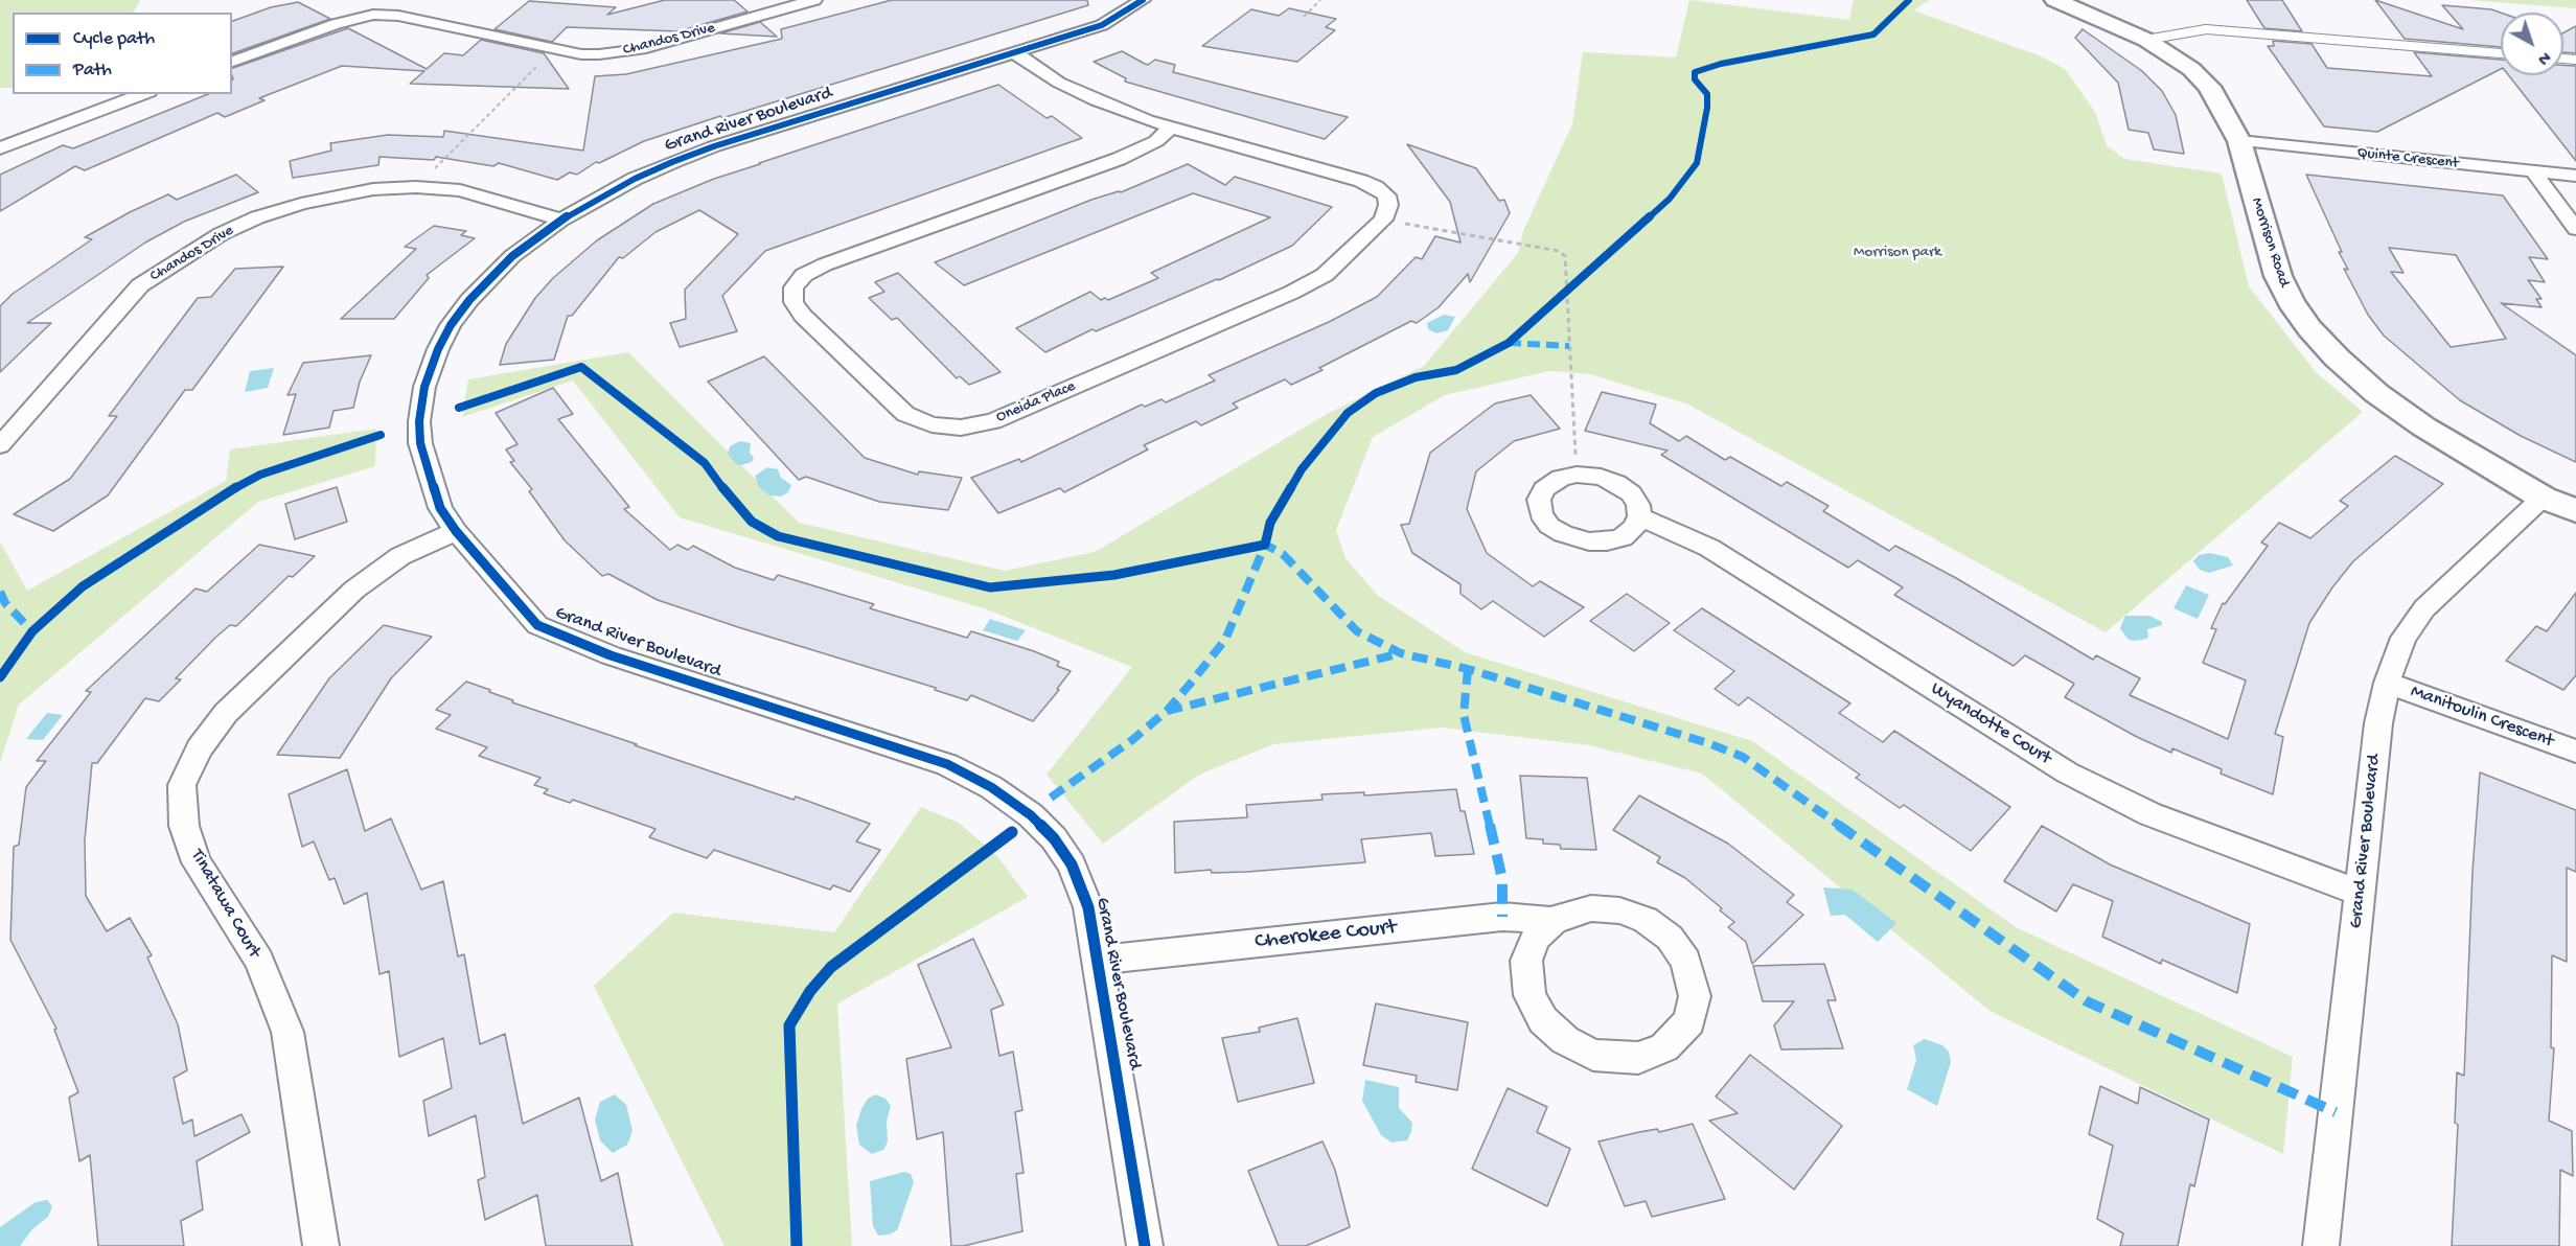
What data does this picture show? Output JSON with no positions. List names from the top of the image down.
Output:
{
  "streets": {
    "street": [
      "Chandos Drive",
      "Grand River Boulevard",
      "Quinte Crescent",
      "Morrison Road",
      "Oneida Place",
      "Manitoulin Crescent",
      "Wyandotte Court",
      "Tinatawa Court",
      "Cherokee Court"
    ]
  },
  "crossings": [
    ["Chandos Drive", "Grand River Boulevard"],
    ["Grand River Boulevard", "Morrison Road"],
    ["Grand River Boulevard", "Manitoulin Crescent"],
    ["Grand River Boulevard", "Wyandotte Court"],
    ["Grand River Boulevard", "Tinatawa Court"],
    ["Grand River Boulevard", "Cherokee Court"],
    ["Quinte Crescent", "Morrison Road"]
  ],
  "parks": ["Morrison park"],
  "legend": ["Cycle path", "Path"],
  "north": "bottom right"
}
